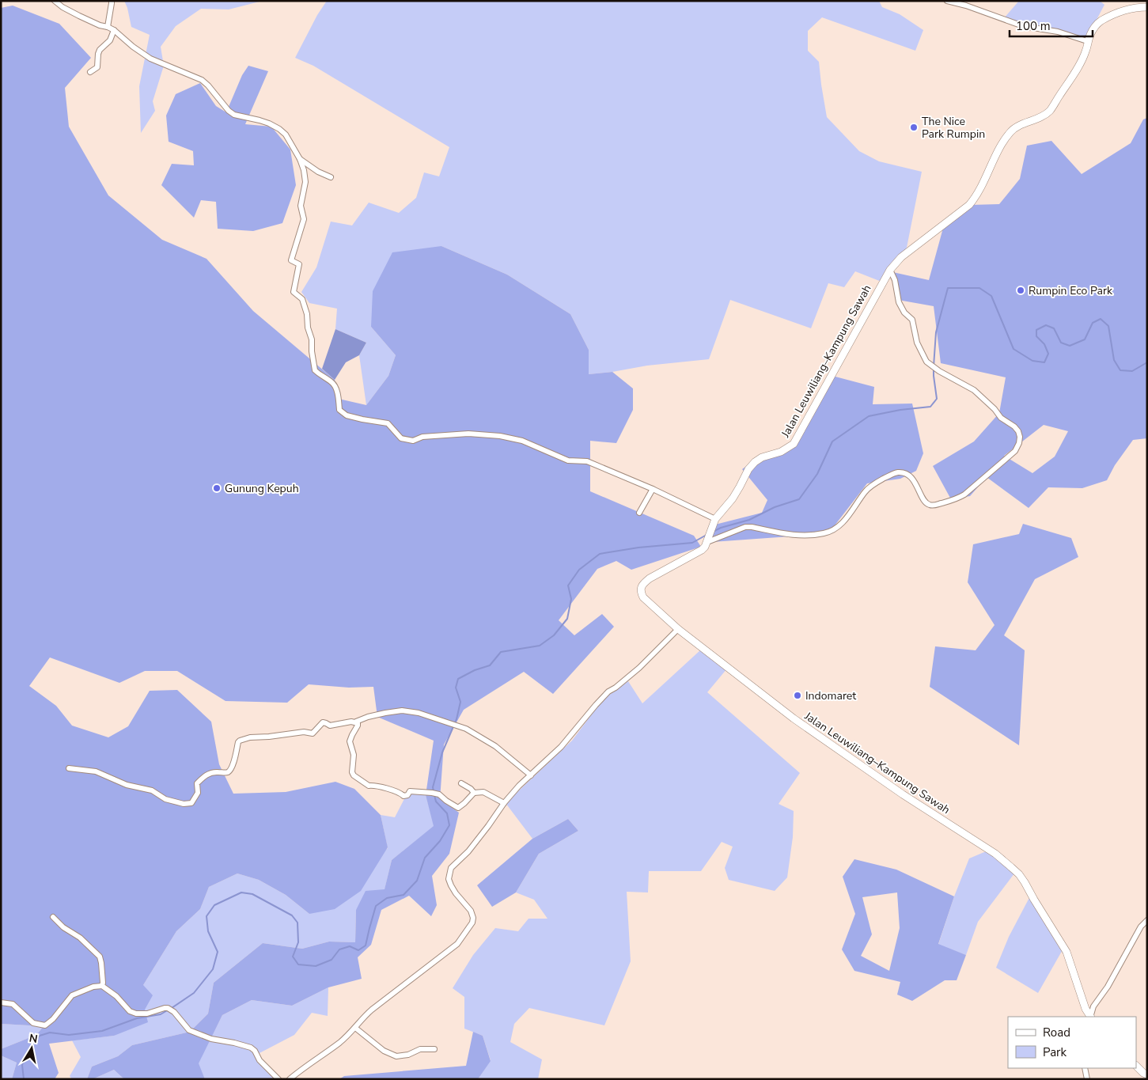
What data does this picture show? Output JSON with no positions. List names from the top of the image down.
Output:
{
  "streets": {
    "main road": ["Jalan Leuwiliang–Kampung Sawah"]
  },
  "places": [
    "The Nice Park Rumpin",
    "Rumpin Eco Park",
    "Gunung Kepuh",
    "Indomaret"
  ],
  "legend": ["Road", "Park"],
  "scale_bar": "100 m",
  "north": "top"
}
